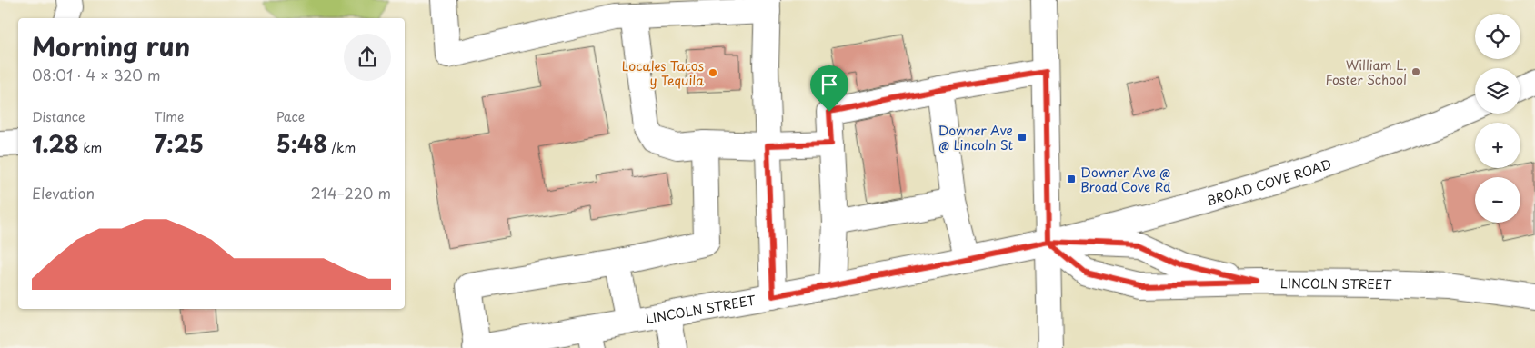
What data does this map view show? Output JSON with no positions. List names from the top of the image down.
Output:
{
  "streets": {
    "main road": ["BROAD COVE ROAD", "LINCOLN STREET"]
  },
  "crossings": [
    ["BROAD COVE ROAD", "LINCOLN STREET"]
  ],
  "places": {
    "other": ["William L. Foster School", "Locales Tacos y Tequila"],
    "transit": ["Downer Ave @ Lincoln St", "Downer Ave @ Broad Cove Rd"]
  },
  "page": {
    "map_buttons": ["+", "−"],
    "heading": ["Morning run", "08:01 · 4 × 320 m"],
    "stats": [
      ["Distance", "1.28 km"],
      ["Time", "7:25"],
      ["Pace", "5:48 /km"]
    ],
    "chart": ["Elevation", "214–220 m"]
  }
}
